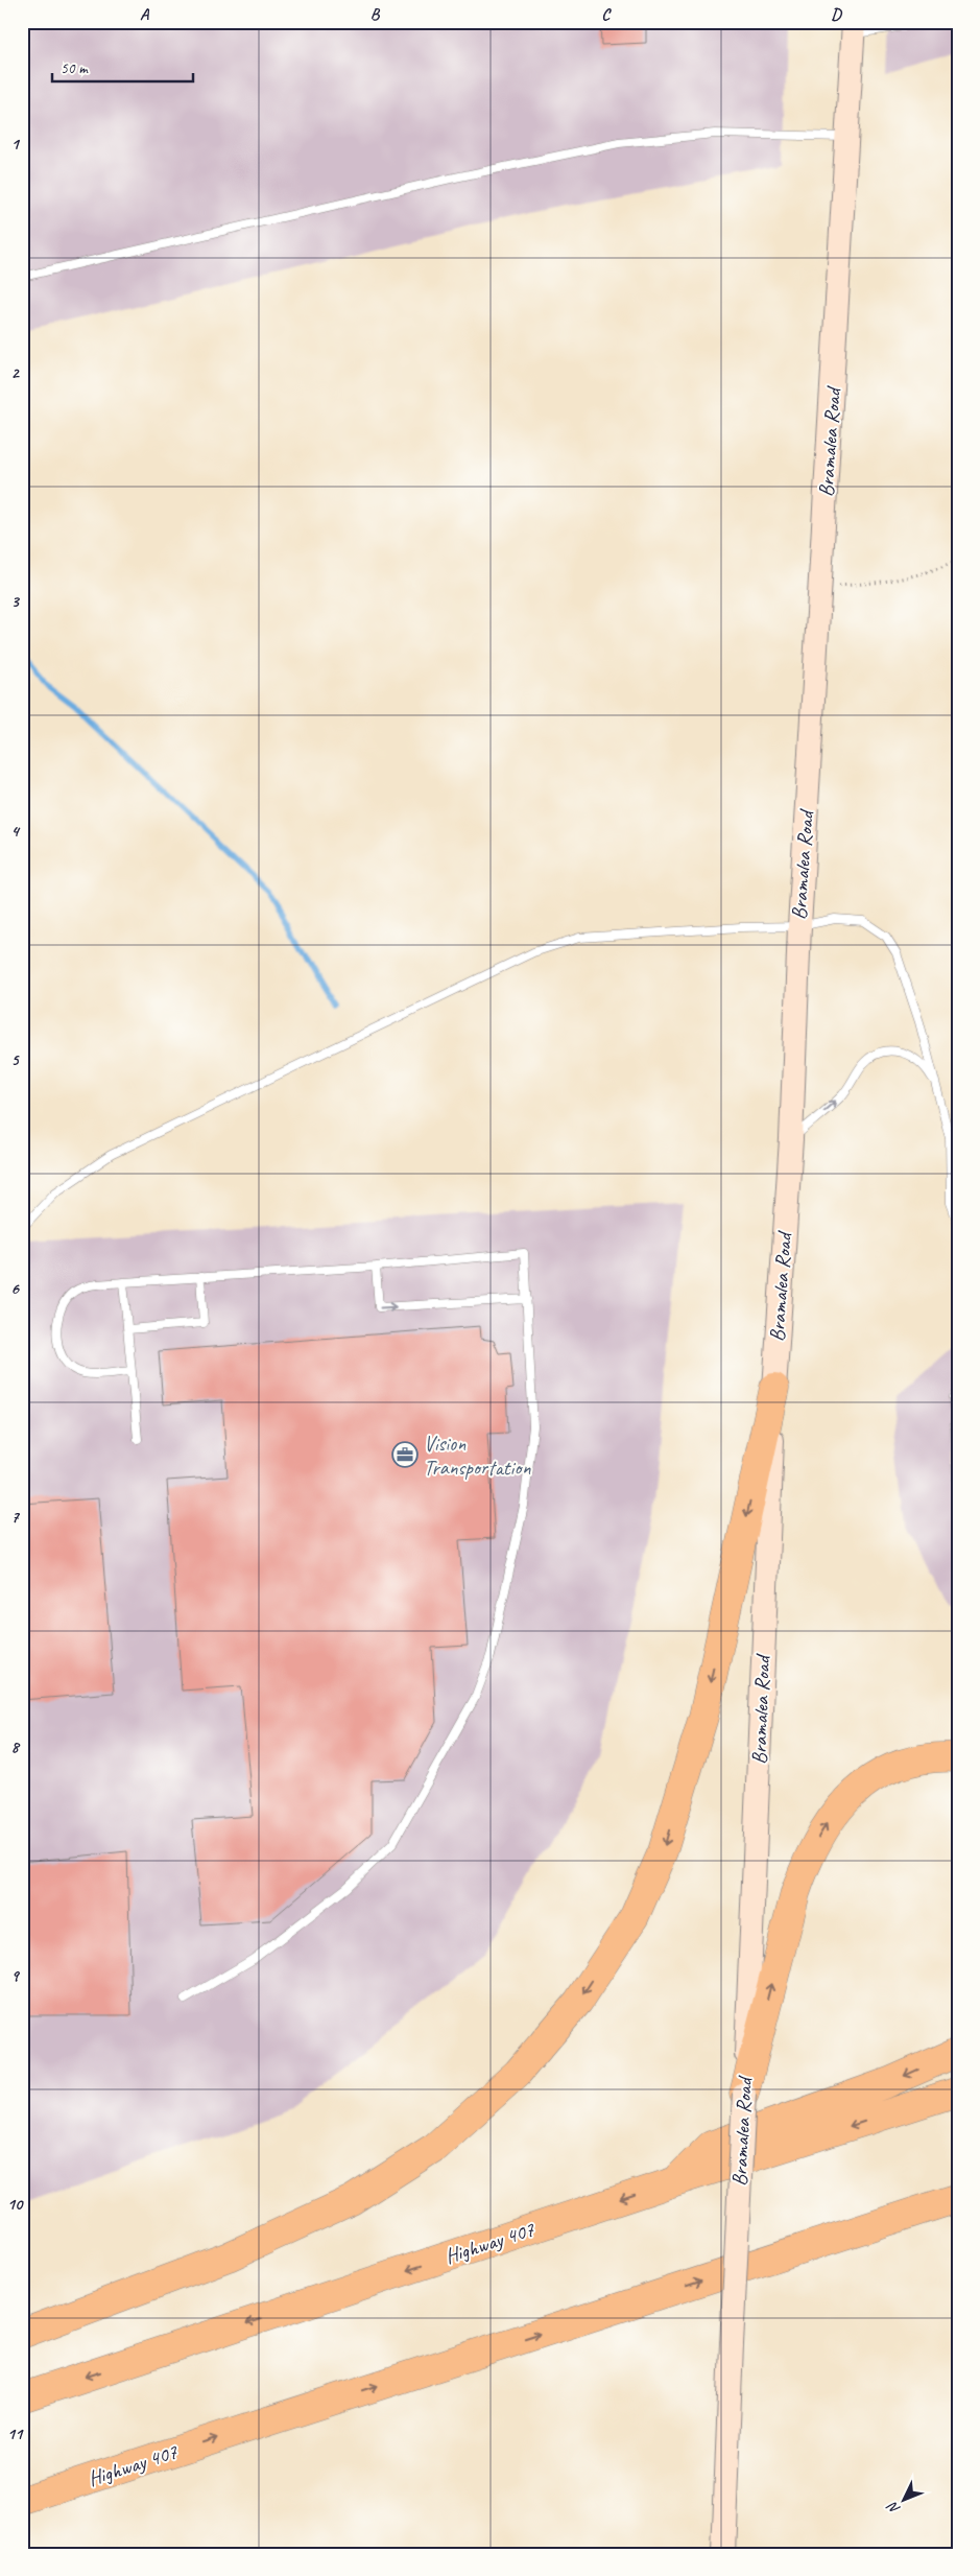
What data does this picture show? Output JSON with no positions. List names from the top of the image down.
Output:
{
  "streets": {
    "highway": ["Highway 407"],
    "main road": ["Bramalea Road"]
  },
  "places": {
    "office": ["Vision Transportation"]
  },
  "scale_bar": "50 m",
  "north": "bottom left",
  "grid": {
    "columns": [
      "A",
      "B",
      "C",
      "D"
    ],
    "rows": [
      "1",
      "2",
      "3",
      "4",
      "5",
      "6",
      "7",
      "8",
      "9",
      "10",
      "11"
    ]
  }
}
